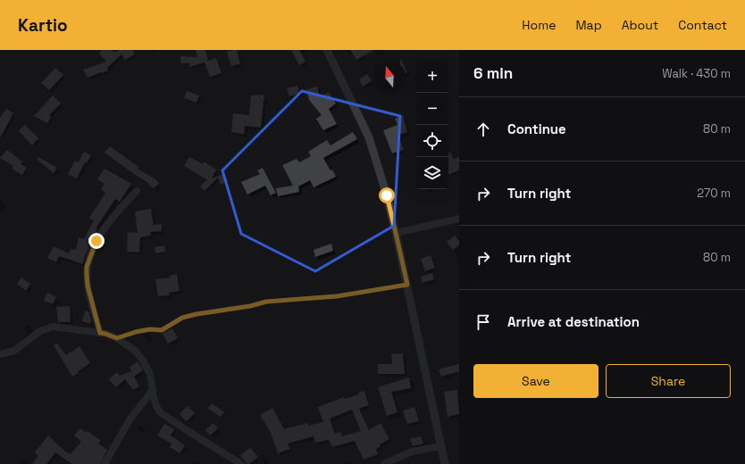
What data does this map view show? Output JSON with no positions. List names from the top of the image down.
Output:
{
  "north": "top",
  "page": {
    "header": "Kartio",
    "nav": [
      "Home",
      "Map",
      "About",
      "Contact"
    ],
    "heading": ["6 min", "Walk · 430 m"],
    "map_buttons": ["+", "−"],
    "list": [
      ["Continue", "80 m"],
      ["Turn right", "270 m"],
      ["Turn right", "80 m"],
      "Arrive at destination"
    ],
    "buttons": ["Save", "Share"]
  }
}
